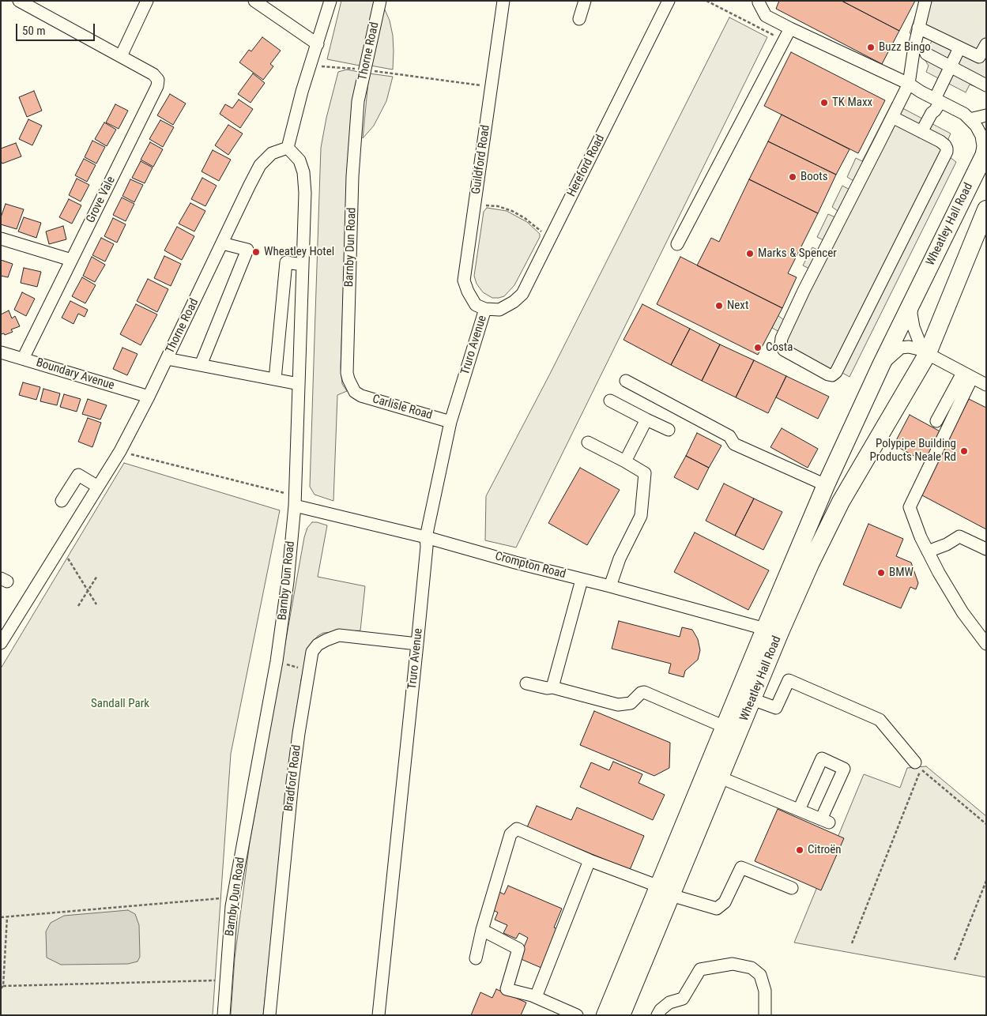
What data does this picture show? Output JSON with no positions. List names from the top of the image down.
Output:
{
  "streets": {
    "highway": ["Wheatley Hall Road"],
    "street": [
      "Thorne Road",
      "Guildford Road",
      "Hereford Road",
      "Grove Vale",
      "Barnby Dun Road",
      "Truro Avenue",
      "Boundary Avenue",
      "Carlisle Road",
      "Crompton Road",
      "Bradford Road"
    ]
  },
  "crossings": [
    ["Thorne Road", "Barnby Dun Road"],
    ["Thorne Road", "Boundary Avenue"],
    ["Guildford Road", "Hereford Road"],
    ["Guildford Road", "Truro Avenue"],
    ["Hereford Road", "Truro Avenue"],
    ["Grove Vale", "Boundary Avenue"],
    ["Wheatley Hall Road", "Crompton Road"],
    ["Barnby Dun Road", "Carlisle Road"],
    ["Barnby Dun Road", "Crompton Road"],
    ["Truro Avenue", "Carlisle Road"],
    ["Truro Avenue", "Crompton Road"],
    ["Truro Avenue", "Bradford Road"]
  ],
  "parks": ["Sandall Park"],
  "places": [
    "Buzz Bingo",
    "TK Maxx",
    "Boots",
    "Wheatley Hotel",
    "Marks & Spencer",
    "Next",
    "Costa",
    "Polypipe Building Products Neale Rd",
    "BMW",
    "Citroën"
  ],
  "scale_bar": "50 m"
}
